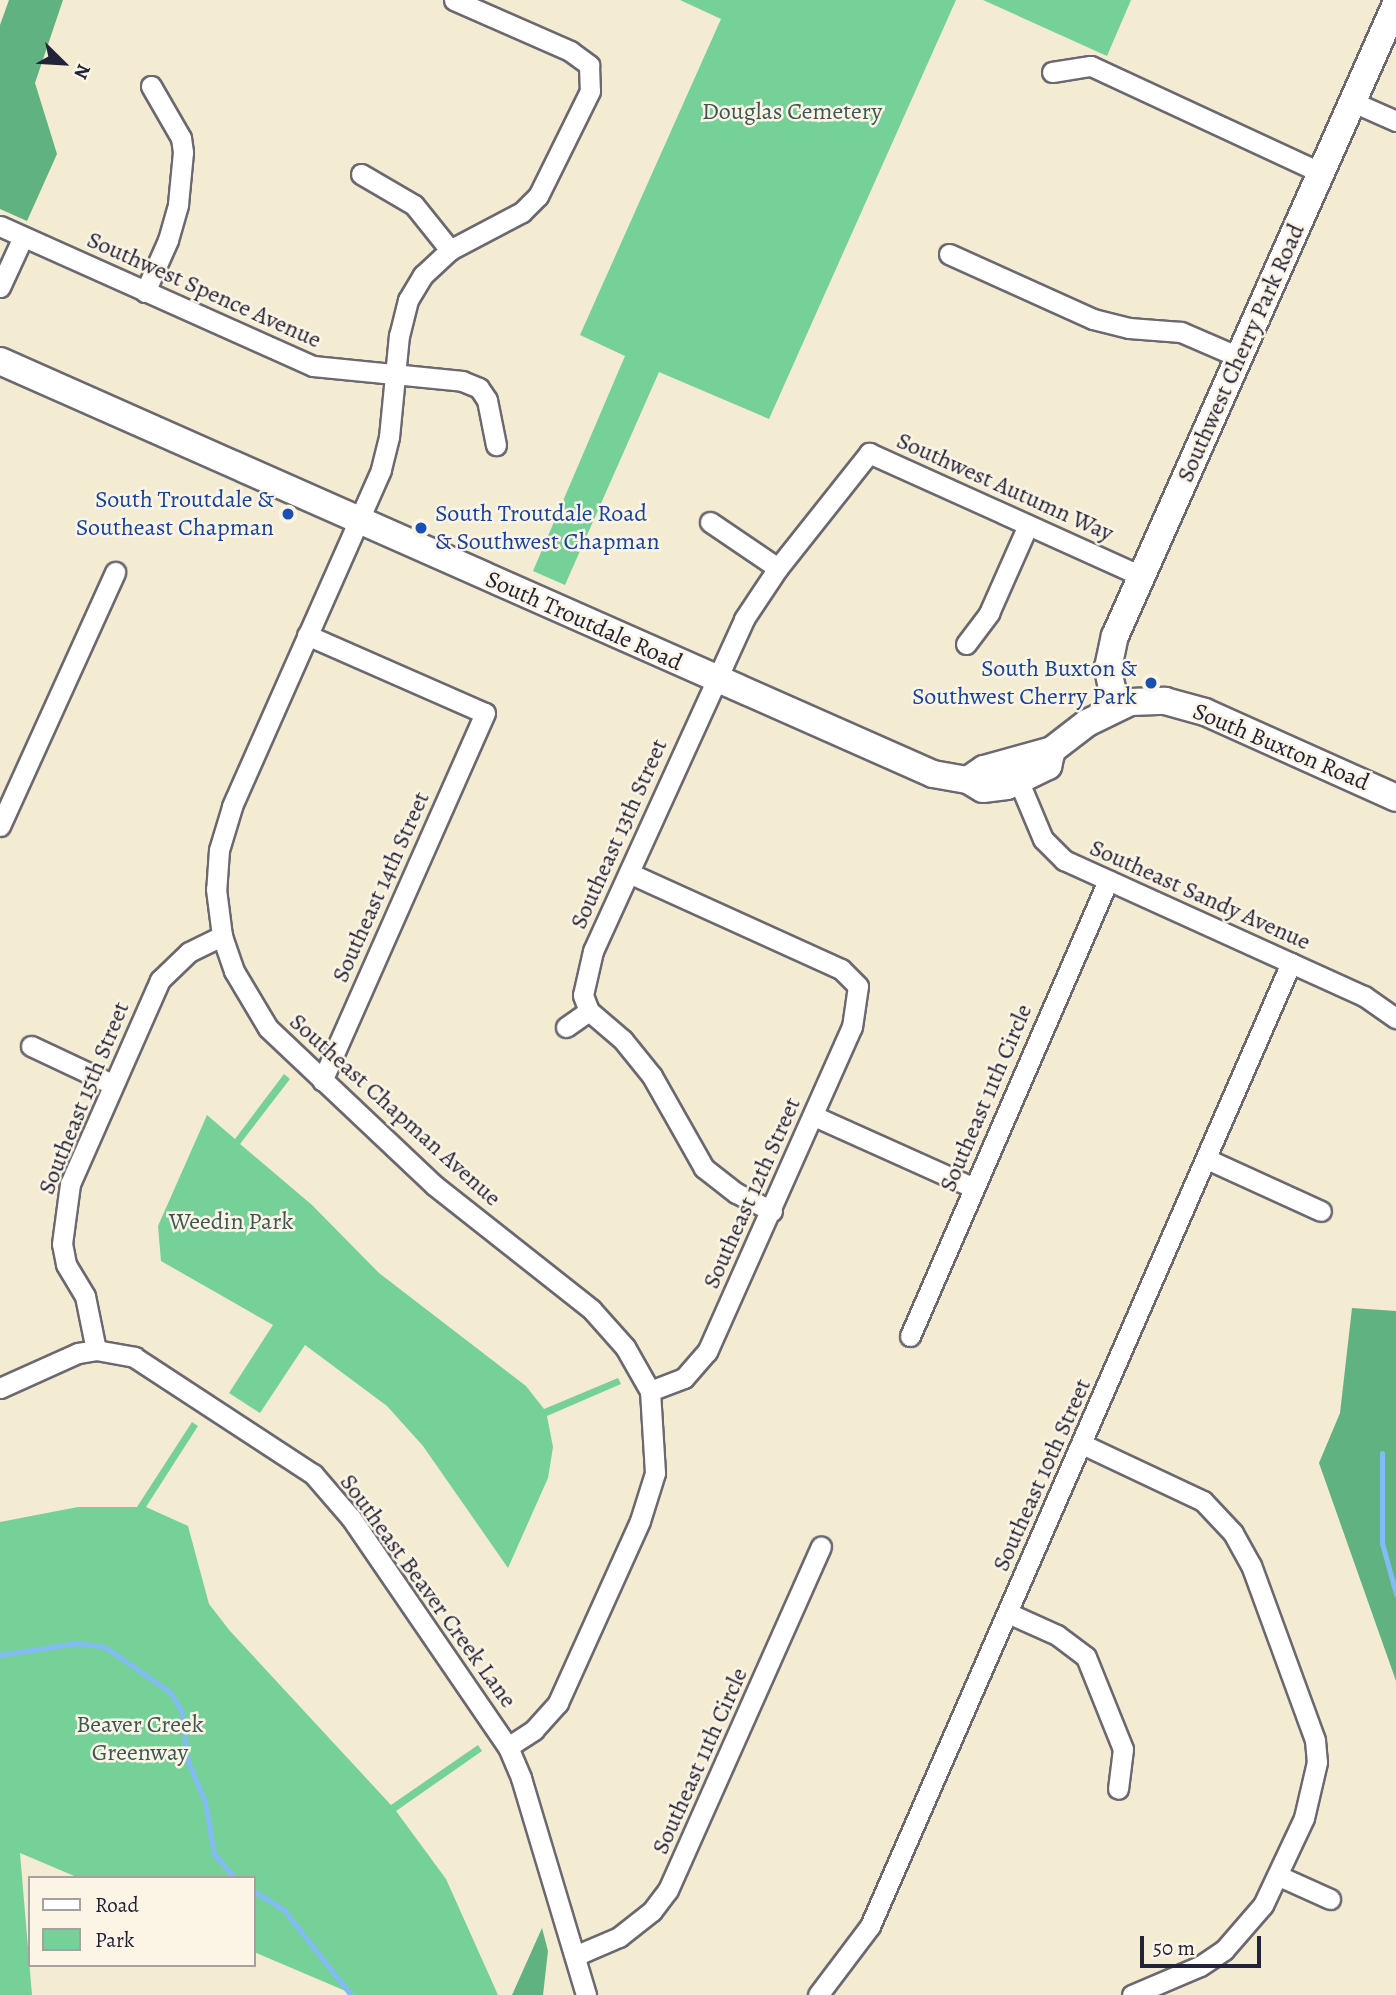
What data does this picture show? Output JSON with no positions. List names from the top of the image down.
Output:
{
  "streets": {
    "main road": ["Southwest Cherry Park Road", "South Troutdale Road", "South Buxton Road"],
    "street": [
      "Southwest Spence Avenue",
      "Southwest Autumn Way",
      "Southeast 13th Street",
      "Southeast 14th Street",
      "Southeast Sandy Avenue",
      "Southeast 15th Street",
      "Southeast 11th Circle",
      "Southeast Chapman Avenue",
      "Southeast 12th Street",
      "Southeast 10th Street",
      "Southeast Beaver Creek Lane"
    ]
  },
  "crossings": [
    ["Southwest Spence Avenue", "Southeast Chapman Avenue"],
    ["Southwest Cherry Park Road", "Southwest Autumn Way"],
    ["Southwest Cherry Park Road", "South Buxton Road"],
    ["Southwest Autumn Way", "South Troutdale Road"],
    ["Southwest Autumn Way", "Southeast 13th Street"],
    ["South Troutdale Road", "South Buxton Road"],
    ["South Troutdale Road", "Southeast 13th Street"],
    ["South Troutdale Road", "Southeast Sandy Avenue"],
    ["South Troutdale Road", "Southeast Chapman Avenue"],
    ["South Buxton Road", "Southeast Sandy Avenue"],
    ["Southeast 13th Street", "Southeast 12th Street"],
    ["Southeast 14th Street", "Southeast Chapman Avenue"],
    ["Southeast Sandy Avenue", "Southeast 11th Circle"],
    ["Southeast Sandy Avenue", "Southeast 10th Street"],
    ["Southeast 15th Street", "Southeast Chapman Avenue"],
    ["Southeast 15th Street", "Southeast Beaver Creek Lane"],
    ["Southeast 11th Circle", "Southeast Beaver Creek Lane"],
    ["Southeast Chapman Avenue", "Southeast 12th Street"],
    ["Southeast Chapman Avenue", "Southeast Beaver Creek Lane"]
  ],
  "parks": ["Douglas Cemetery", "Weedin Park", "Beaver Creek Greenway"],
  "places": ["South Troutdale & Southeast Chapman", "South Troutdale Road & Southwest Chapman", "South Buxton & Southwest Cherry Park"],
  "legend": ["Road", "Park"],
  "scale_bar": "50 m",
  "north": "bottom right"
}
